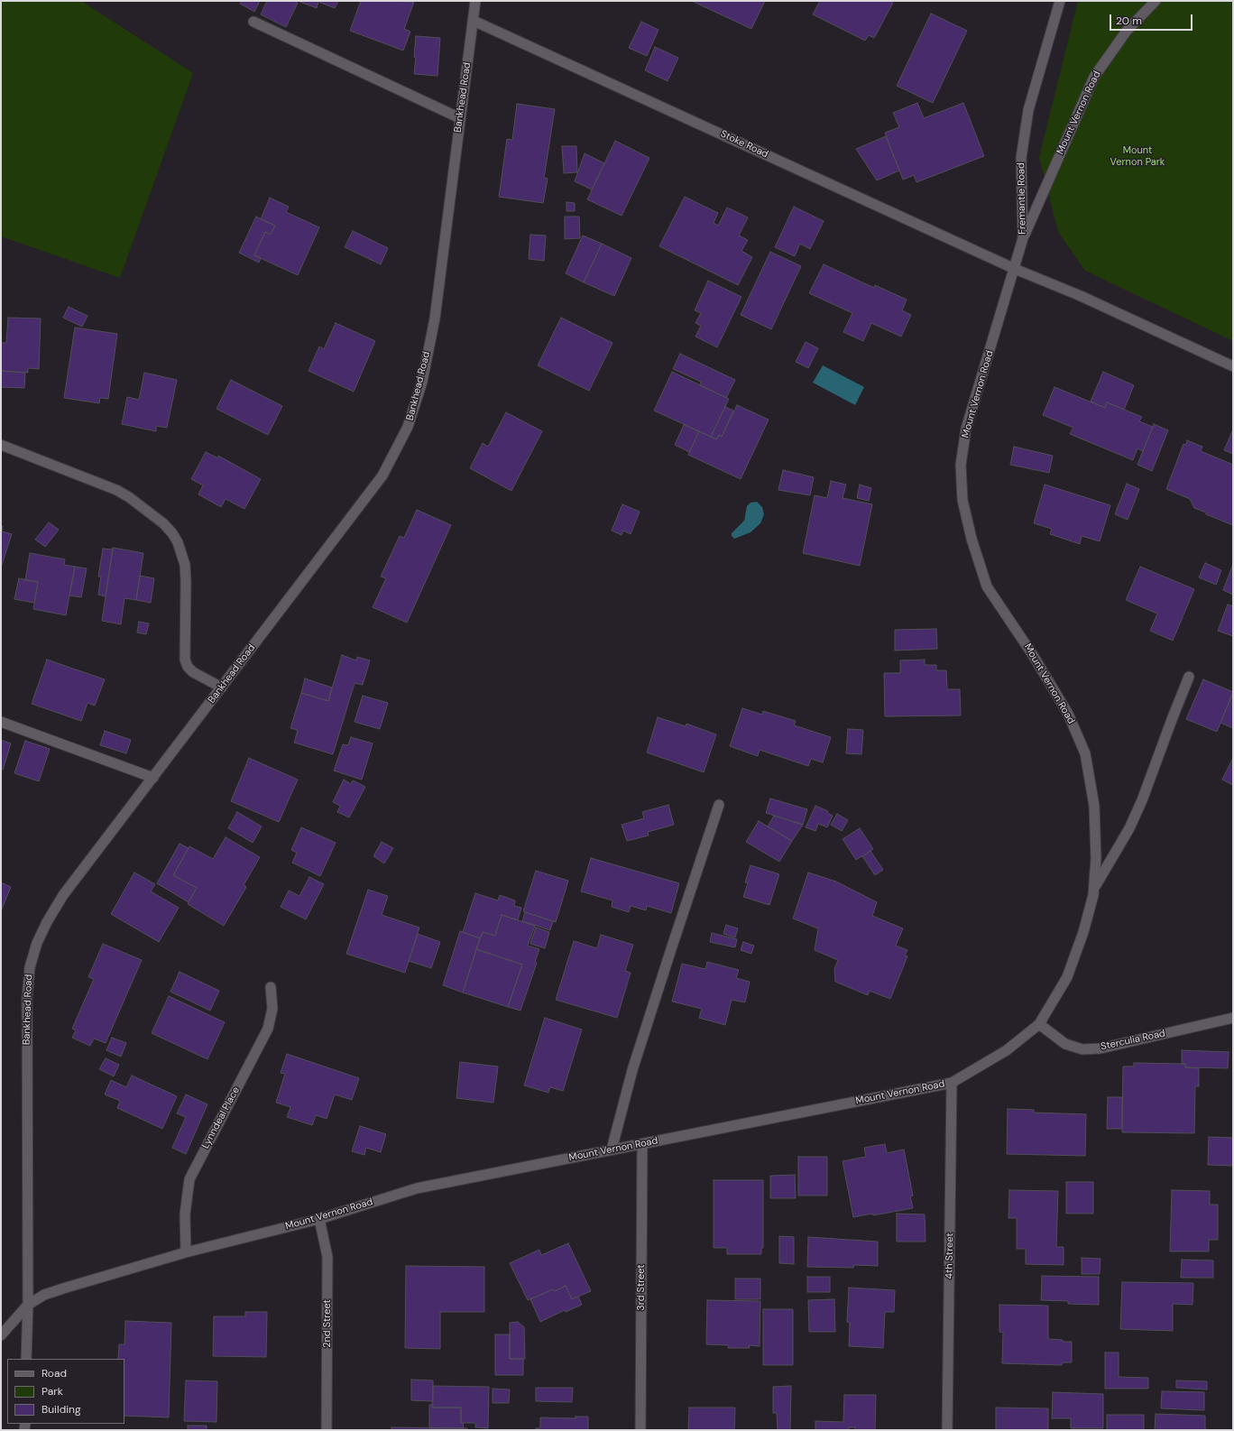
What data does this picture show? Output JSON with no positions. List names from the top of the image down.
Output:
{
  "streets": {
    "street": [
      "Bankhead Road",
      "Mount Vernon Road",
      "Stoke Road",
      "Fremantle Road",
      "Sterculia Road",
      "Lynndeal Place",
      "4th Street",
      "3rd Street",
      "2nd Street"
    ]
  },
  "crossings": [
    ["Bankhead Road", "Mount Vernon Road"],
    ["Bankhead Road", "Stoke Road"],
    ["Mount Vernon Road", "Stoke Road"],
    ["Mount Vernon Road", "Fremantle Road"],
    ["Mount Vernon Road", "Sterculia Road"],
    ["Mount Vernon Road", "Lynndeal Place"],
    ["Mount Vernon Road", "4th Street"],
    ["Mount Vernon Road", "3rd Street"],
    ["Mount Vernon Road", "2nd Street"],
    ["Stoke Road", "Fremantle Road"]
  ],
  "parks": ["Mount Vernon Park"],
  "legend": ["Road", "Park", "Building"],
  "scale_bar": "20 m"
}
